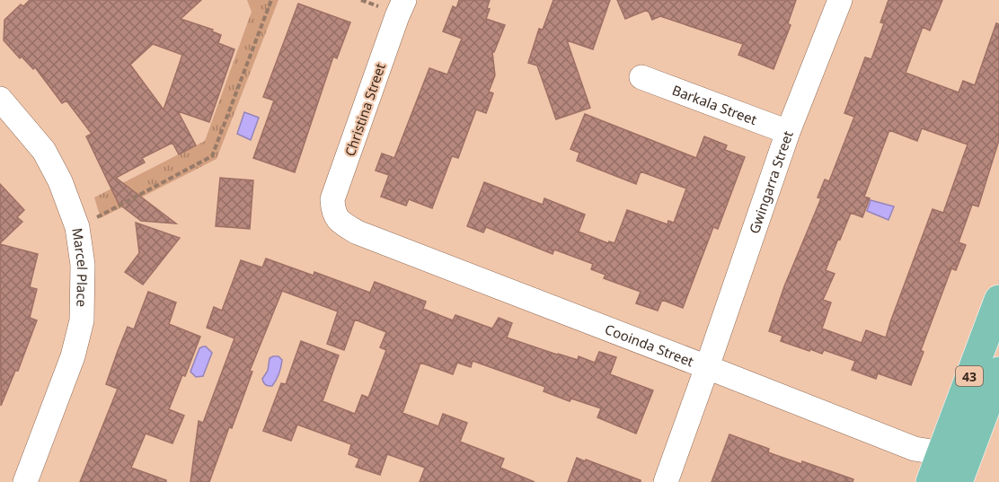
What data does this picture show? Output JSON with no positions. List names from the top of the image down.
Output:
{
  "streets": {
    "main road": ["43"],
    "street": [
      "Barkala Street",
      "Christina Street",
      "Gwingarra Street",
      "Marcel Place",
      "Cooinda Street"
    ]
  },
  "crossings": [
    ["Barkala Street", "Gwingarra Street"],
    ["Christina Street", "Cooinda Street"],
    ["Gwingarra Street", "Cooinda Street"],
    ["Cooinda Street", "43"]
  ]
}
